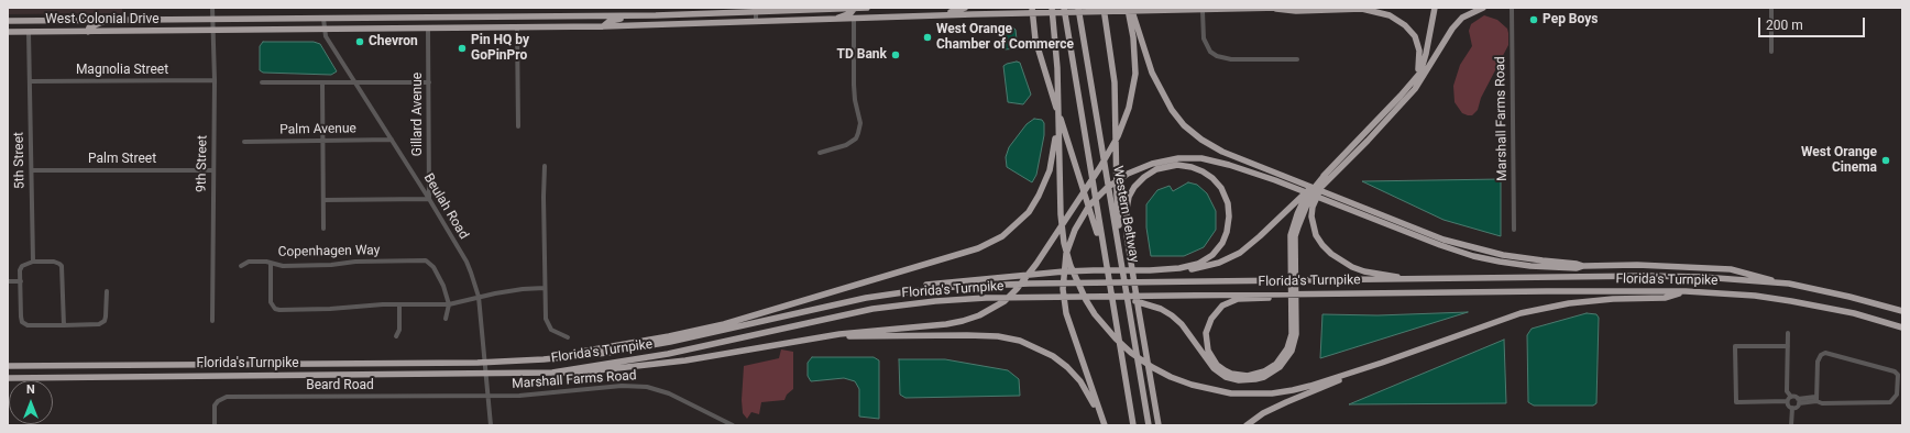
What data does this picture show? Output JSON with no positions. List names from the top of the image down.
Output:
{
  "streets": {
    "highway": ["West Colonial Drive", "Western Beltway", "Florida's Turnpike"],
    "street": [
      "Magnolia Street",
      "Gillard Avenue",
      "Marshall Farms Road",
      "Palm Avenue",
      "Palm Street",
      "5th Street",
      "9th Street",
      "Beulah Road",
      "Copenhagen Way",
      "Beard Road"
    ]
  },
  "crossings": [
    ["West Colonial Drive", "Gillard Avenue"],
    ["West Colonial Drive", "5th Street"],
    ["West Colonial Drive", "9th Street"],
    ["West Colonial Drive", "Beulah Road"],
    ["Magnolia Street", "5th Street"],
    ["Magnolia Street", "9th Street"],
    ["Gillard Avenue", "Beulah Road"],
    ["Marshall Farms Road", "Beulah Road"],
    ["Marshall Farms Road", "Beard Road"],
    ["Palm Avenue", "Beulah Road"],
    ["Palm Street", "5th Street"],
    ["Palm Street", "9th Street"],
    ["Beulah Road", "Copenhagen Way"],
    ["Beulah Road", "Beard Road"]
  ],
  "places": [
    "Pep Boys",
    "West Orange Chamber of Commerce",
    "Chevron",
    "Pin HQ by GoPinPro",
    "TD Bank",
    "West Orange Cinema"
  ],
  "scale_bar": "200 m",
  "north": "top"
}
